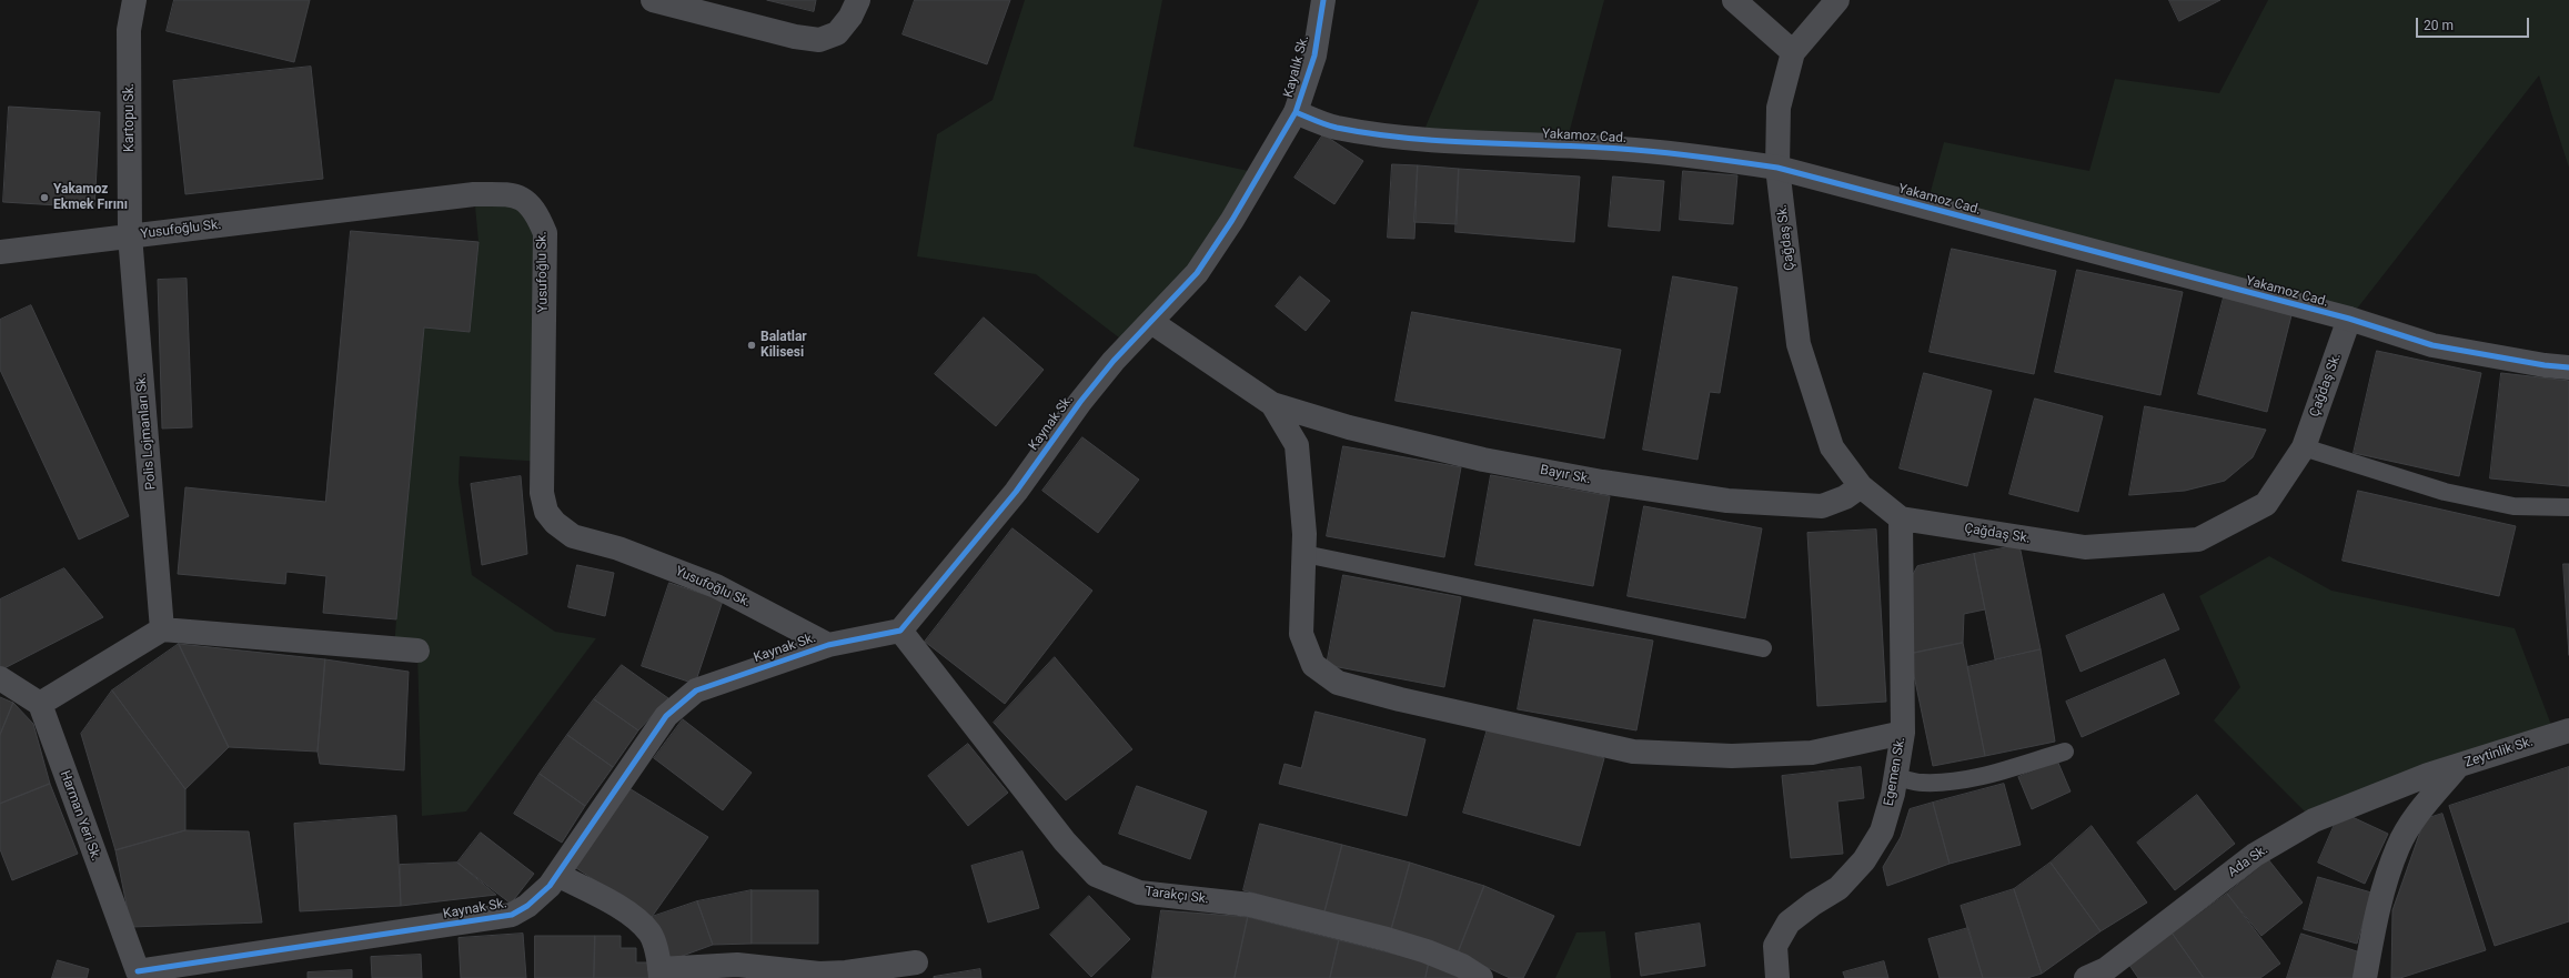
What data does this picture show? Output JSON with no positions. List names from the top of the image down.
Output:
{
  "streets": {
    "street": [
      "Kayalık Sk.",
      "Kartopu Sk.",
      "Yakamoz Cad.",
      "Yusufoğlu Sk.",
      "Çağdaş Sk.",
      "Kaynak Sk.",
      "Polis Lojmanları Sk.",
      "Bayır Sk.",
      "Zeytinlik Sk.",
      "Egemen Sk.",
      "Harman Yeri Sk.",
      "Ada Sk.",
      "Tarakçı Sk."
    ]
  },
  "crossings": [
    ["Kayalık Sk.", "Yakamoz Cad."],
    ["Kayalık Sk.", "Kaynak Sk."],
    ["Kartopu Sk.", "Yusufoğlu Sk."],
    ["Kartopu Sk.", "Polis Lojmanları Sk."],
    ["Yakamoz Cad.", "Çağdaş Sk."],
    ["Yakamoz Cad.", "Kaynak Sk."],
    ["Yusufoğlu Sk.", "Kaynak Sk."],
    ["Yusufoğlu Sk.", "Polis Lojmanları Sk."],
    ["Çağdaş Sk.", "Bayır Sk."],
    ["Çağdaş Sk.", "Egemen Sk."],
    ["Kaynak Sk.", "Harman Yeri Sk."],
    ["Kaynak Sk.", "Tarakçı Sk."],
    ["Zeytinlik Sk.", "Ada Sk."]
  ],
  "places": ["Yakamoz Ekmek Fırını", "Balatlar Kilisesi"],
  "scale_bar": "20 m"
}
